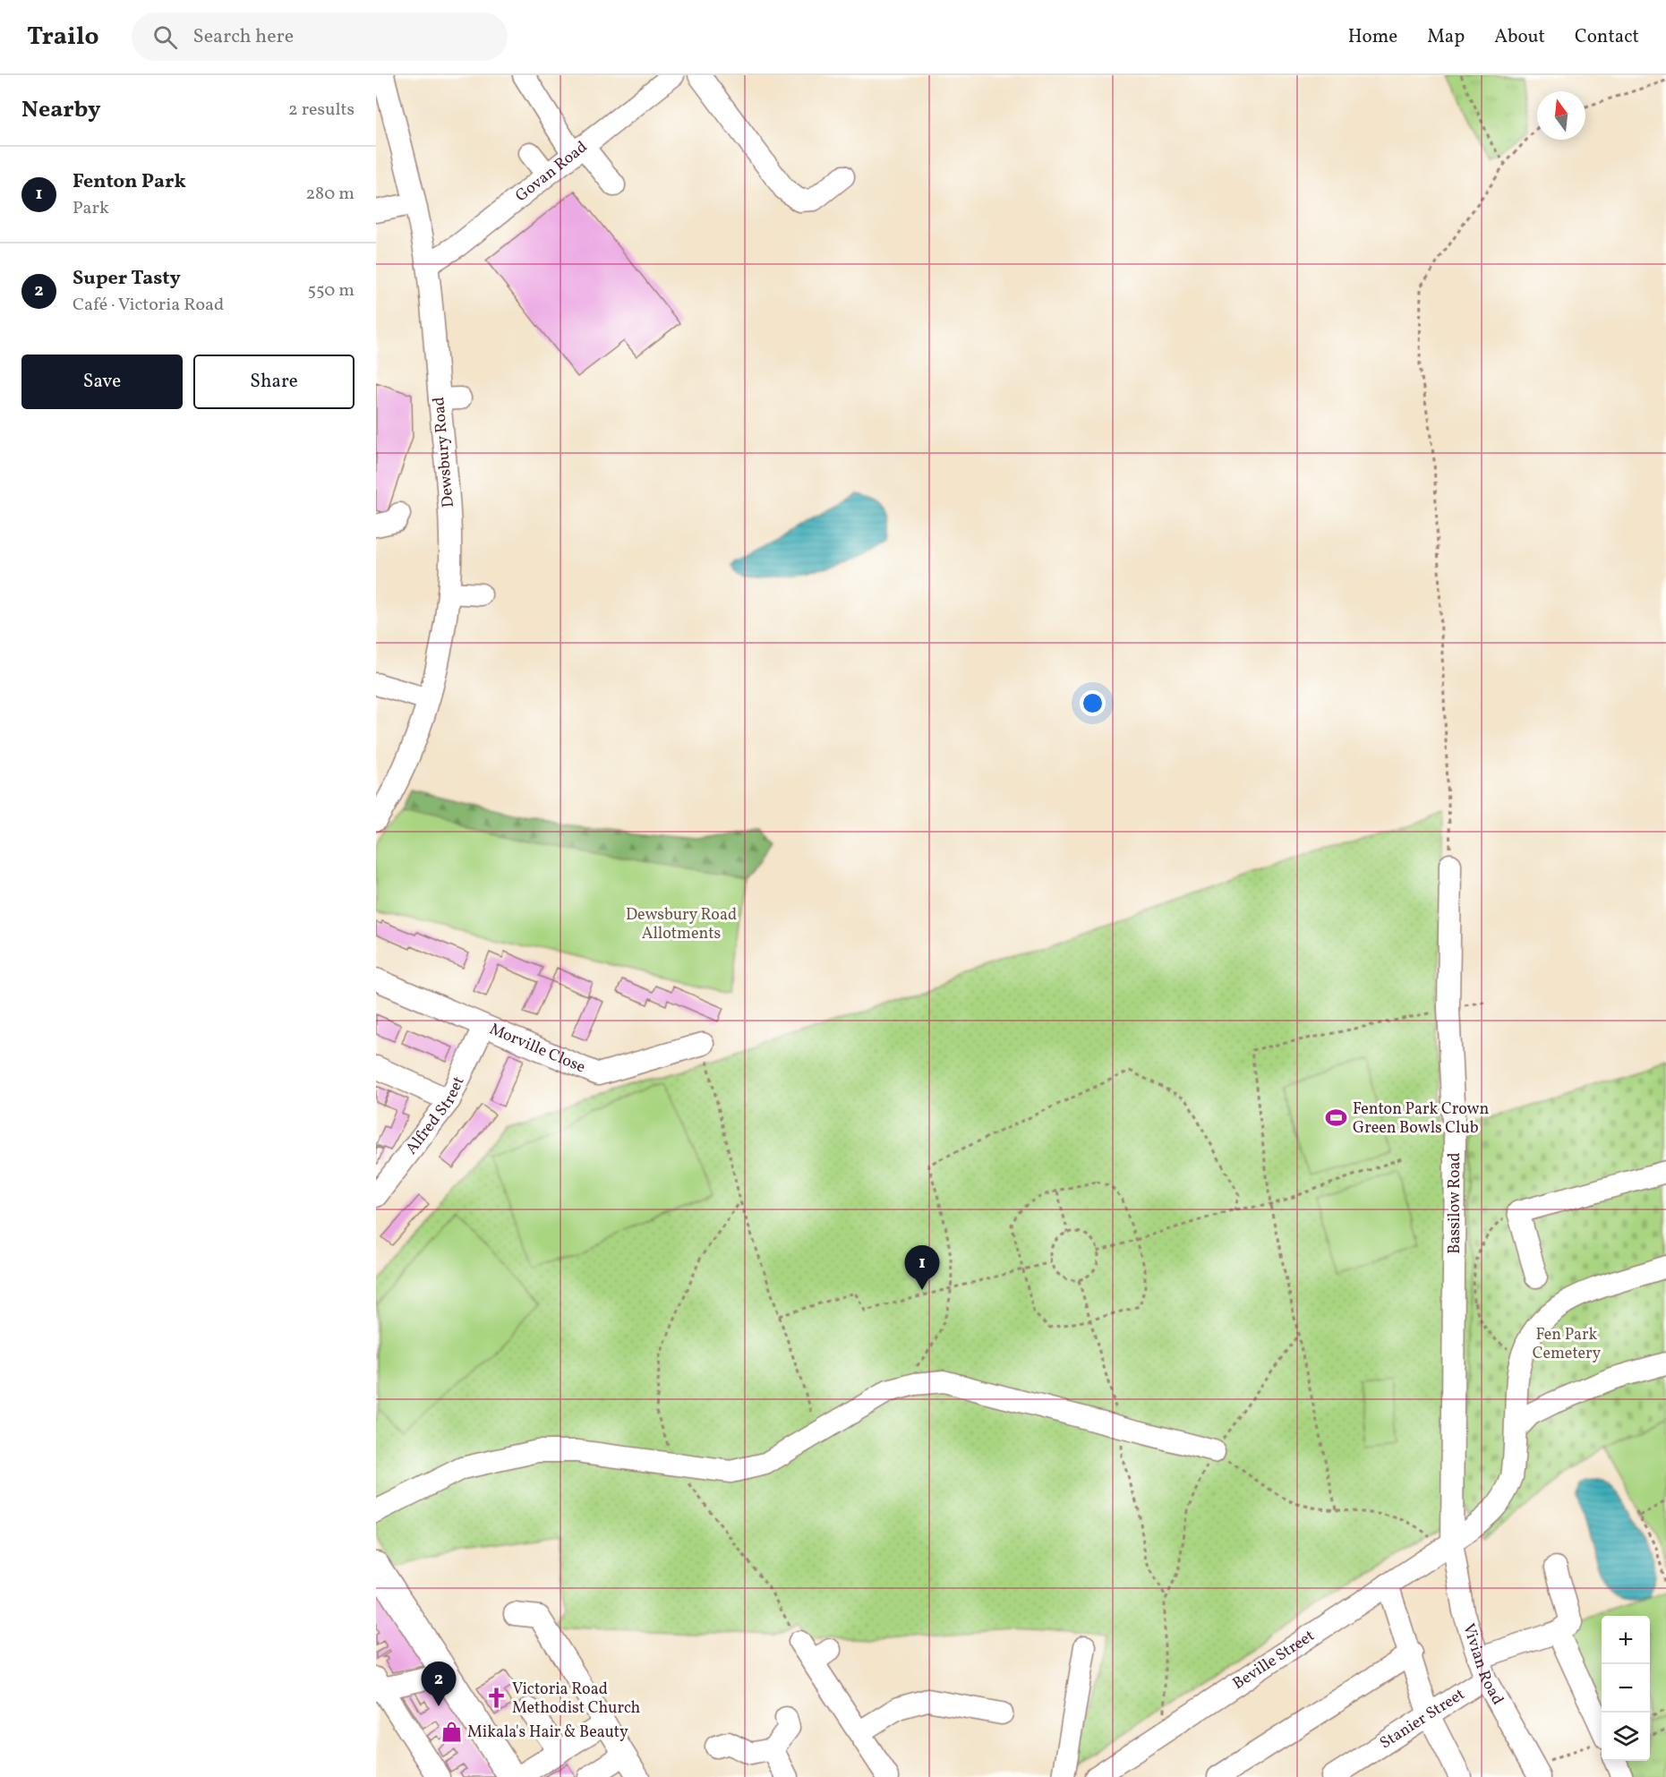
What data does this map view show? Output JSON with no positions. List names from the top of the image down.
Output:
{
  "streets": {
    "street": [
      "Govan Road",
      "Dewsbury Road",
      "Morville Close",
      "Alfred Street",
      "Bassilow Road",
      "Beville Street",
      "Vivian Road",
      "Stanier Street"
    ]
  },
  "crossings": [
    ["Govan Road", "Dewsbury Road"],
    ["Morville Close", "Alfred Street"],
    ["Bassilow Road", "Beville Street"],
    ["Bassilow Road", "Vivian Road"],
    ["Beville Street", "Vivian Road"],
    ["Vivian Road", "Stanier Street"]
  ],
  "parks": ["Dewsbury Road Allotments", "Fen Park Cemetery"],
  "places": {
    "sports": ["Fenton Park Crown Green Bowls Club"],
    "church": ["Victoria Road Methodist Church"],
    "shop": ["Mikala's Hair & Beauty"]
  },
  "north": "top",
  "page": {
    "header": "Trailo",
    "search": "Search here",
    "nav": [
      "Home",
      "Map",
      "About",
      "Contact"
    ],
    "heading": ["Nearby", "2 results"],
    "list": [
      {
        "mark": "1",
        "name": "Fenton Park",
        "note": "Park",
        "value": "280 m"
      },
      {
        "mark": "2",
        "name": "Super Tasty",
        "note": "Café · Victoria Road",
        "value": "550 m"
      }
    ],
    "buttons": ["Save", "Share"],
    "pins": ["1", "2"],
    "map_buttons": ["+", "−"]
  }
}
